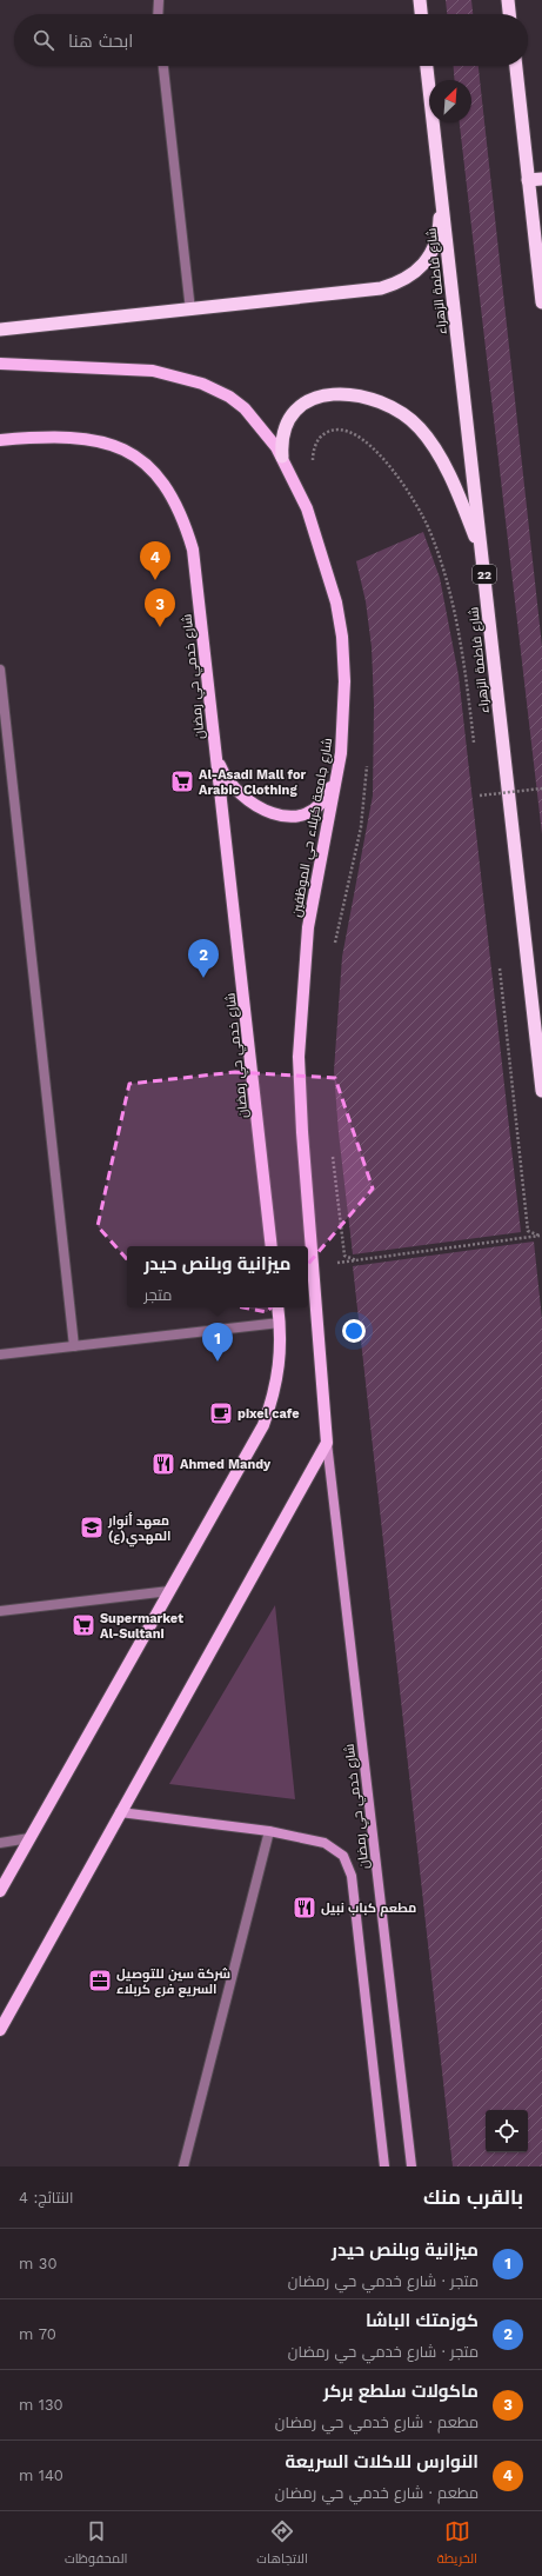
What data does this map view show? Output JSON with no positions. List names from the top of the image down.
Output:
{
  "streets": {
    "highway": ["شارع فاطمة الزهراء", "22"],
    "main road": ["شارع خدمي حي رمضان", "شارع جامعة كربلاء حي الموظفين"]
  },
  "crossings": [
    ["شارع خدمي حي رمضان", "شارع جامعة كربلاء حي الموظفين"]
  ],
  "places": {
    "supermarket": ["Al-Asadi Mall for Arabic Clothing", "Supermarket Al-Sultani"],
    "cafe": ["pixel cafe"],
    "restaurant": ["Ahmed Mandy", "مطعم كباب نبيل"],
    "school or university": ["معهد أنوار المهدي(ع)"],
    "office": ["شركة سين للتوصيل السريع فرع كربلاء"]
  },
  "north": "top right",
  "page": {
    "search": "ابحث هنا",
    "pins": [
      "4",
      "3",
      "2",
      "1"
    ],
    "popup": ["ميزانية وبلنص حيدر", "متجر"],
    "heading": ["بالقرب منك", "النتائج: 4"],
    "list": [
      {
        "mark": "1",
        "name": "ميزانية وبلنص حيدر",
        "note": "متجر · شارع خدمي حي رمضان",
        "value": "30 m"
      },
      {
        "mark": "2",
        "name": "كوزمتك الباشا",
        "note": "متجر · شارع خدمي حي رمضان",
        "value": "70 m"
      },
      {
        "mark": "3",
        "name": "ماكولات سلطع بركر",
        "note": "مطعم · شارع خدمي حي رمضان",
        "value": "130 m"
      },
      {
        "mark": "4",
        "name": "النوارس للاكلات السريعة",
        "note": "مطعم · شارع خدمي حي رمضان",
        "value": "140 m"
      }
    ],
    "nav": ["الخريطة", "الاتجاهات", "المحفوظات"]
  }
}
